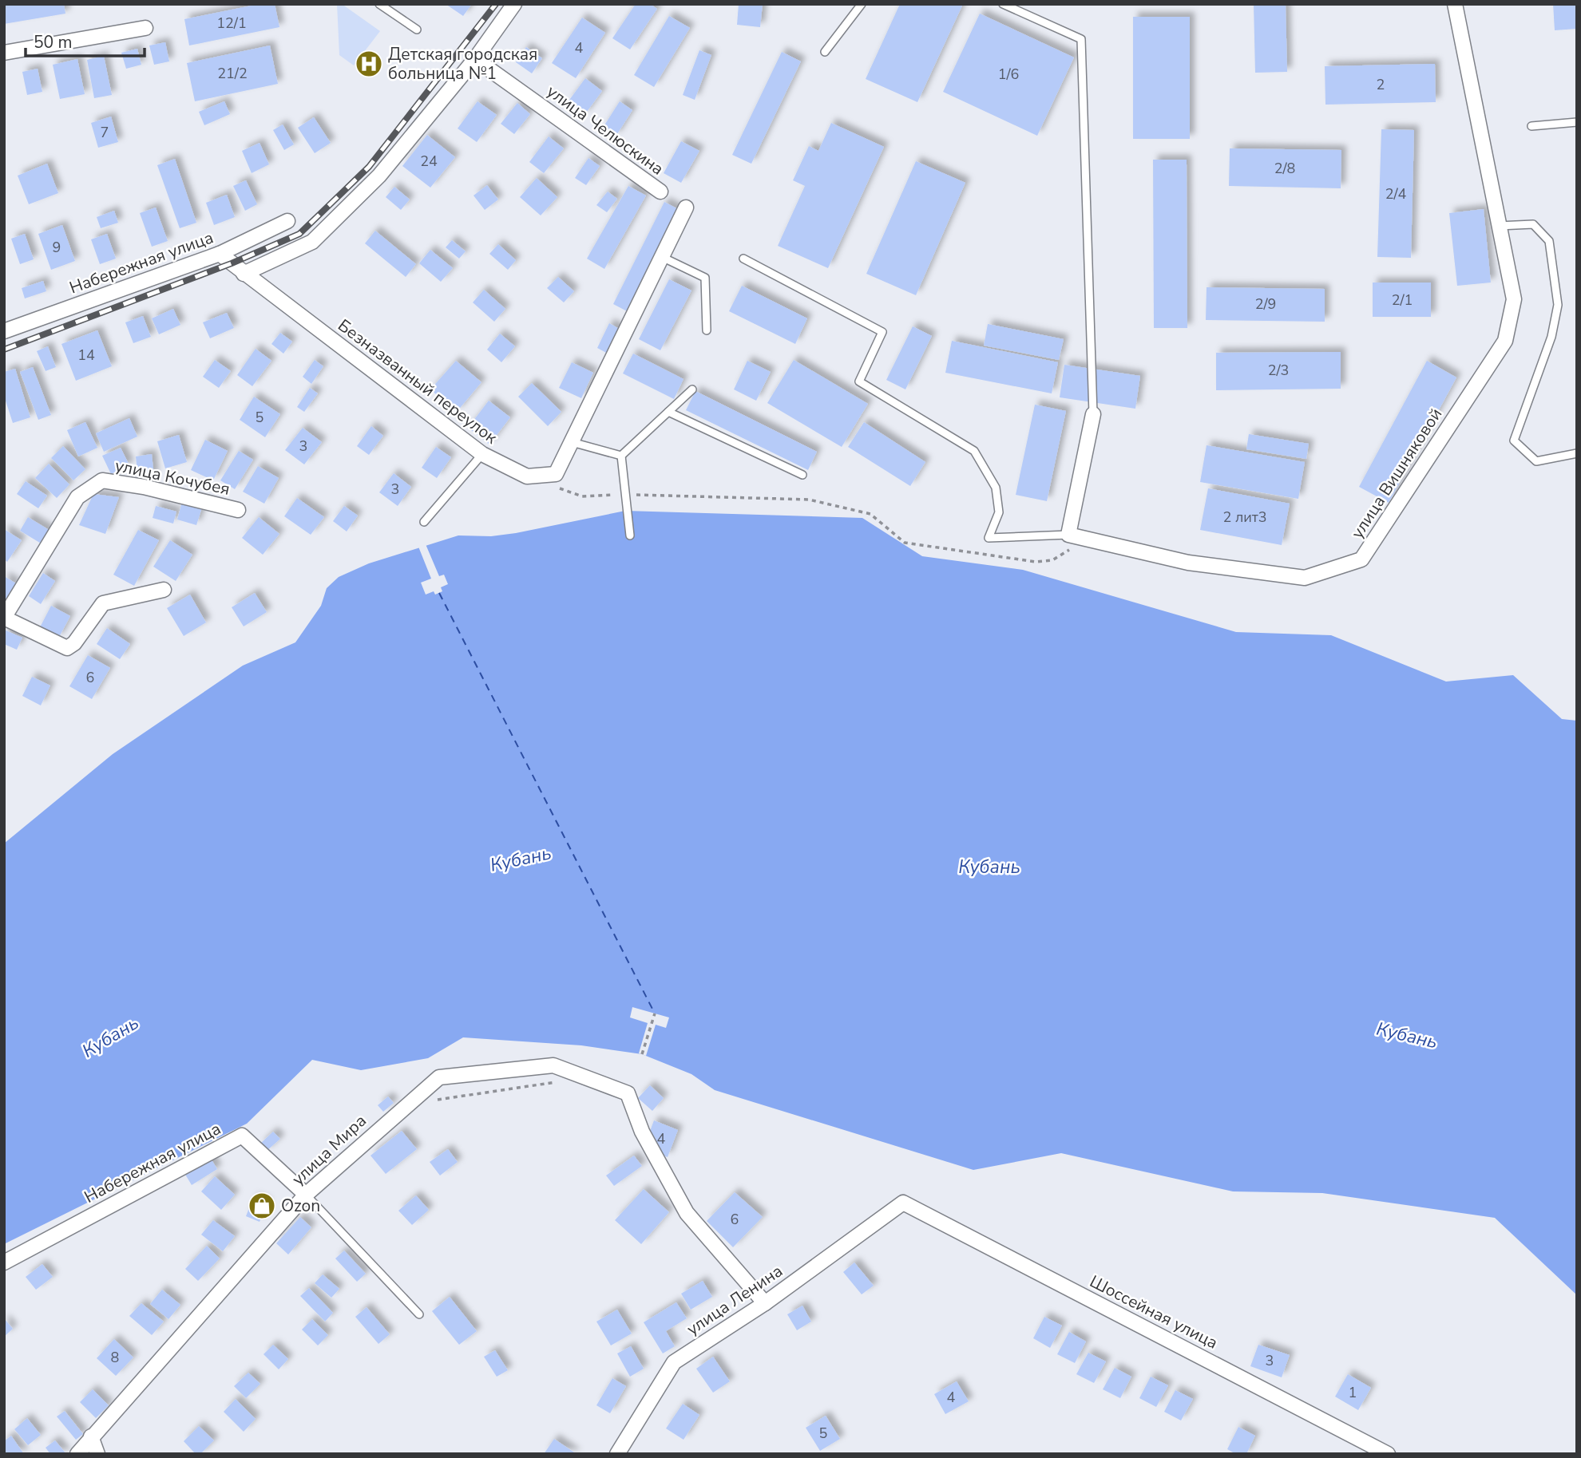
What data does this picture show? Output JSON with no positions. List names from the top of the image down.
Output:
{
  "streets": {
    "street": [
      "улица Челюскина",
      "Набережная улица",
      "Безназванный переулок",
      "улица Вишняковой",
      "улица Кочубея",
      "улица Мира",
      "улица Ленина",
      "Шоссейная улица"
    ]
  },
  "crossings": [
    ["Набережная улица", "Безназванный переулок"],
    ["Набережная улица", "улица Мира"],
    ["улица Мира", "улица Ленина"],
    ["улица Ленина", "Шоссейная улица"]
  ],
  "water": ["Кубань"],
  "places": {
    "hospital": ["Детская городская больница №1"],
    "shop": ["Ozon"]
  },
  "house_numbers": [
    "12/1",
    "4",
    "21/2",
    "1/6",
    "2",
    "7",
    "24",
    "2/8",
    "2/4",
    "9",
    "2/1",
    "2/9",
    "14",
    "2/3",
    "5",
    "3",
    "3",
    "2 лит3",
    "6",
    "4",
    "6",
    "8",
    "3",
    "1",
    "4",
    "5"
  ],
  "scale_bar": "50 m"
}
